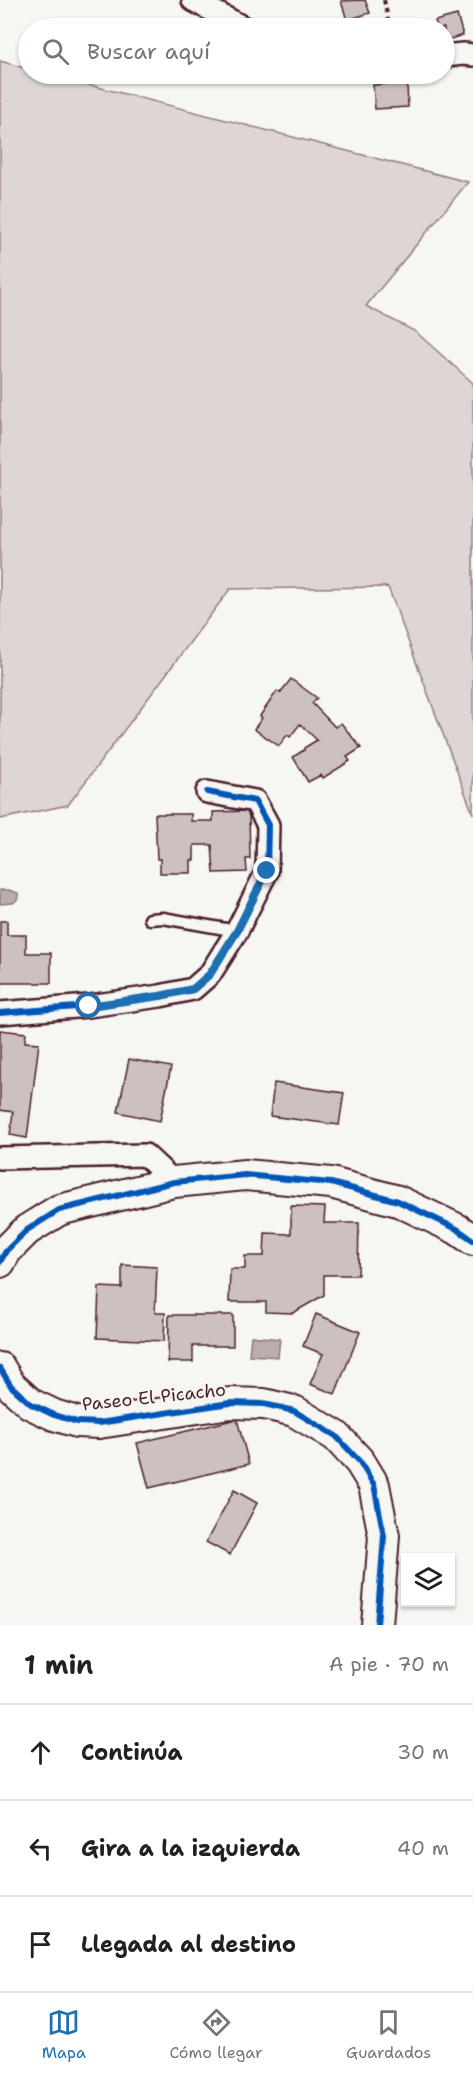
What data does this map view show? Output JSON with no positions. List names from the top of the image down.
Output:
{
  "streets": {
    "street": ["Paseo El Picacho"]
  },
  "page": {
    "search": "Buscar aquí",
    "heading": ["1 min", "A pie · 70 m"],
    "list": [
      ["Continúa", "30 m"],
      ["Gira a la izquierda", "40 m"],
      "Llegada al destino"
    ],
    "nav": ["Mapa", "Cómo llegar", "Guardados"]
  }
}
